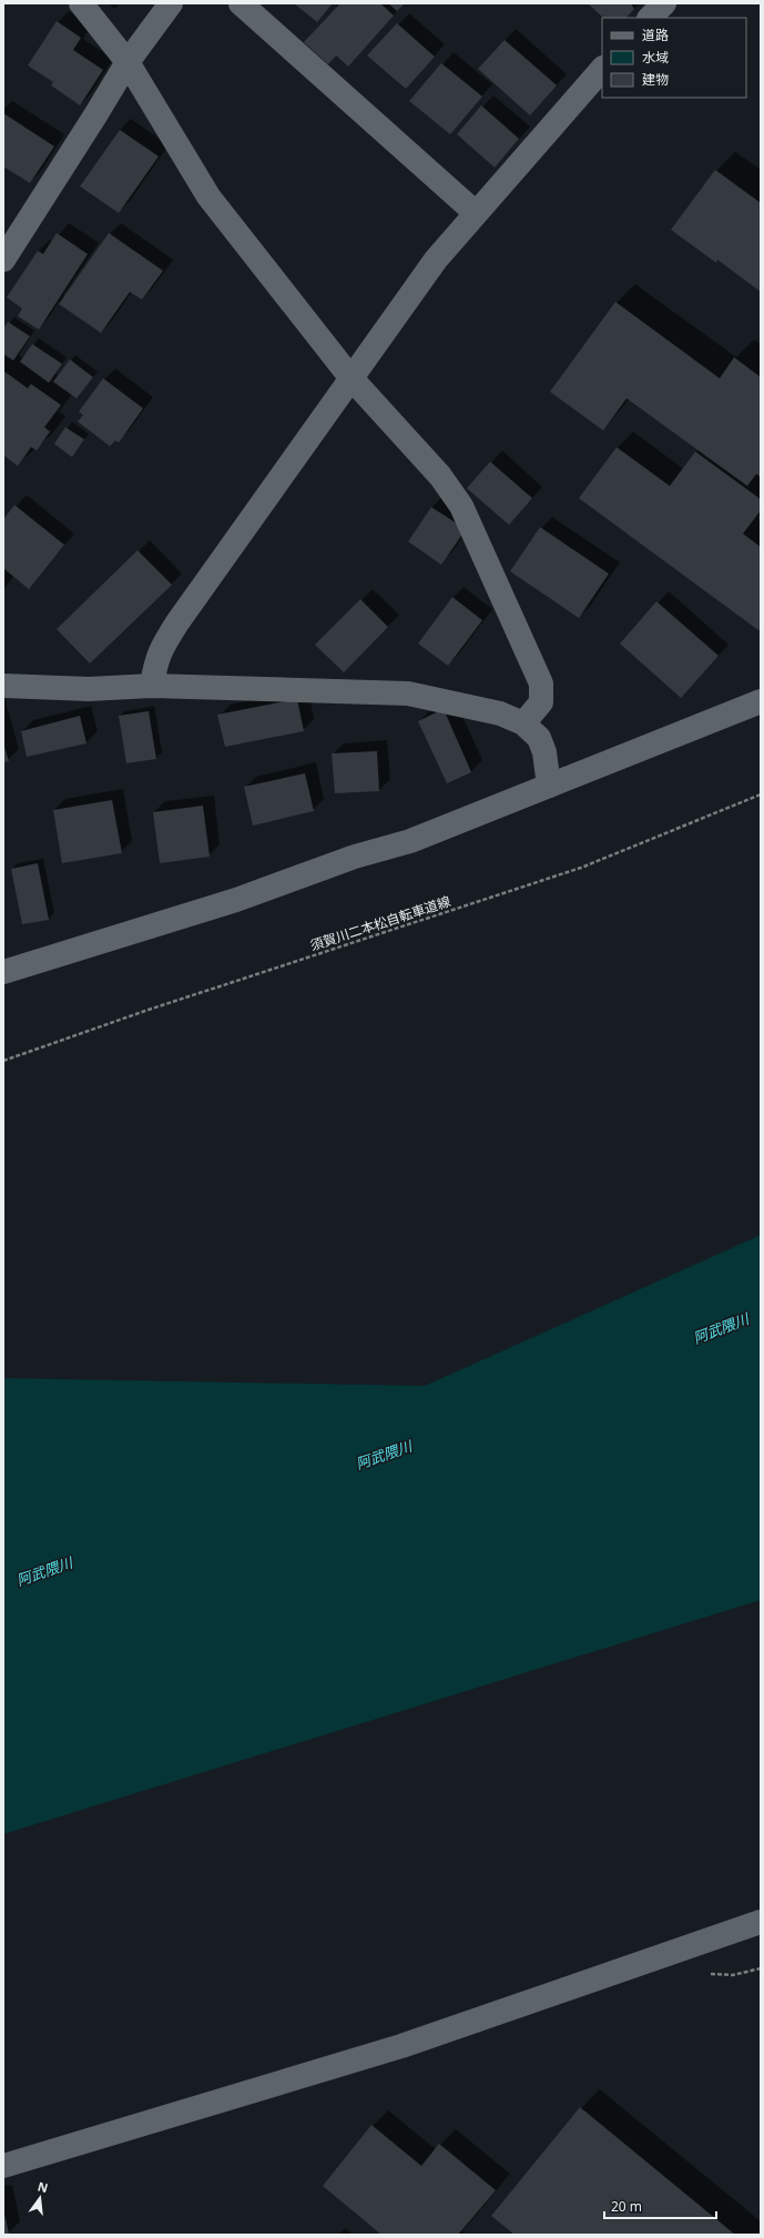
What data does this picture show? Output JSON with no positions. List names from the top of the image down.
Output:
{
  "streets": {
    "path": ["須賀川二本松自転車道線"]
  },
  "water": ["阿武隈川"],
  "legend": ["道路", "水域", "建物"],
  "scale_bar": "20 m",
  "north": "top"
}
